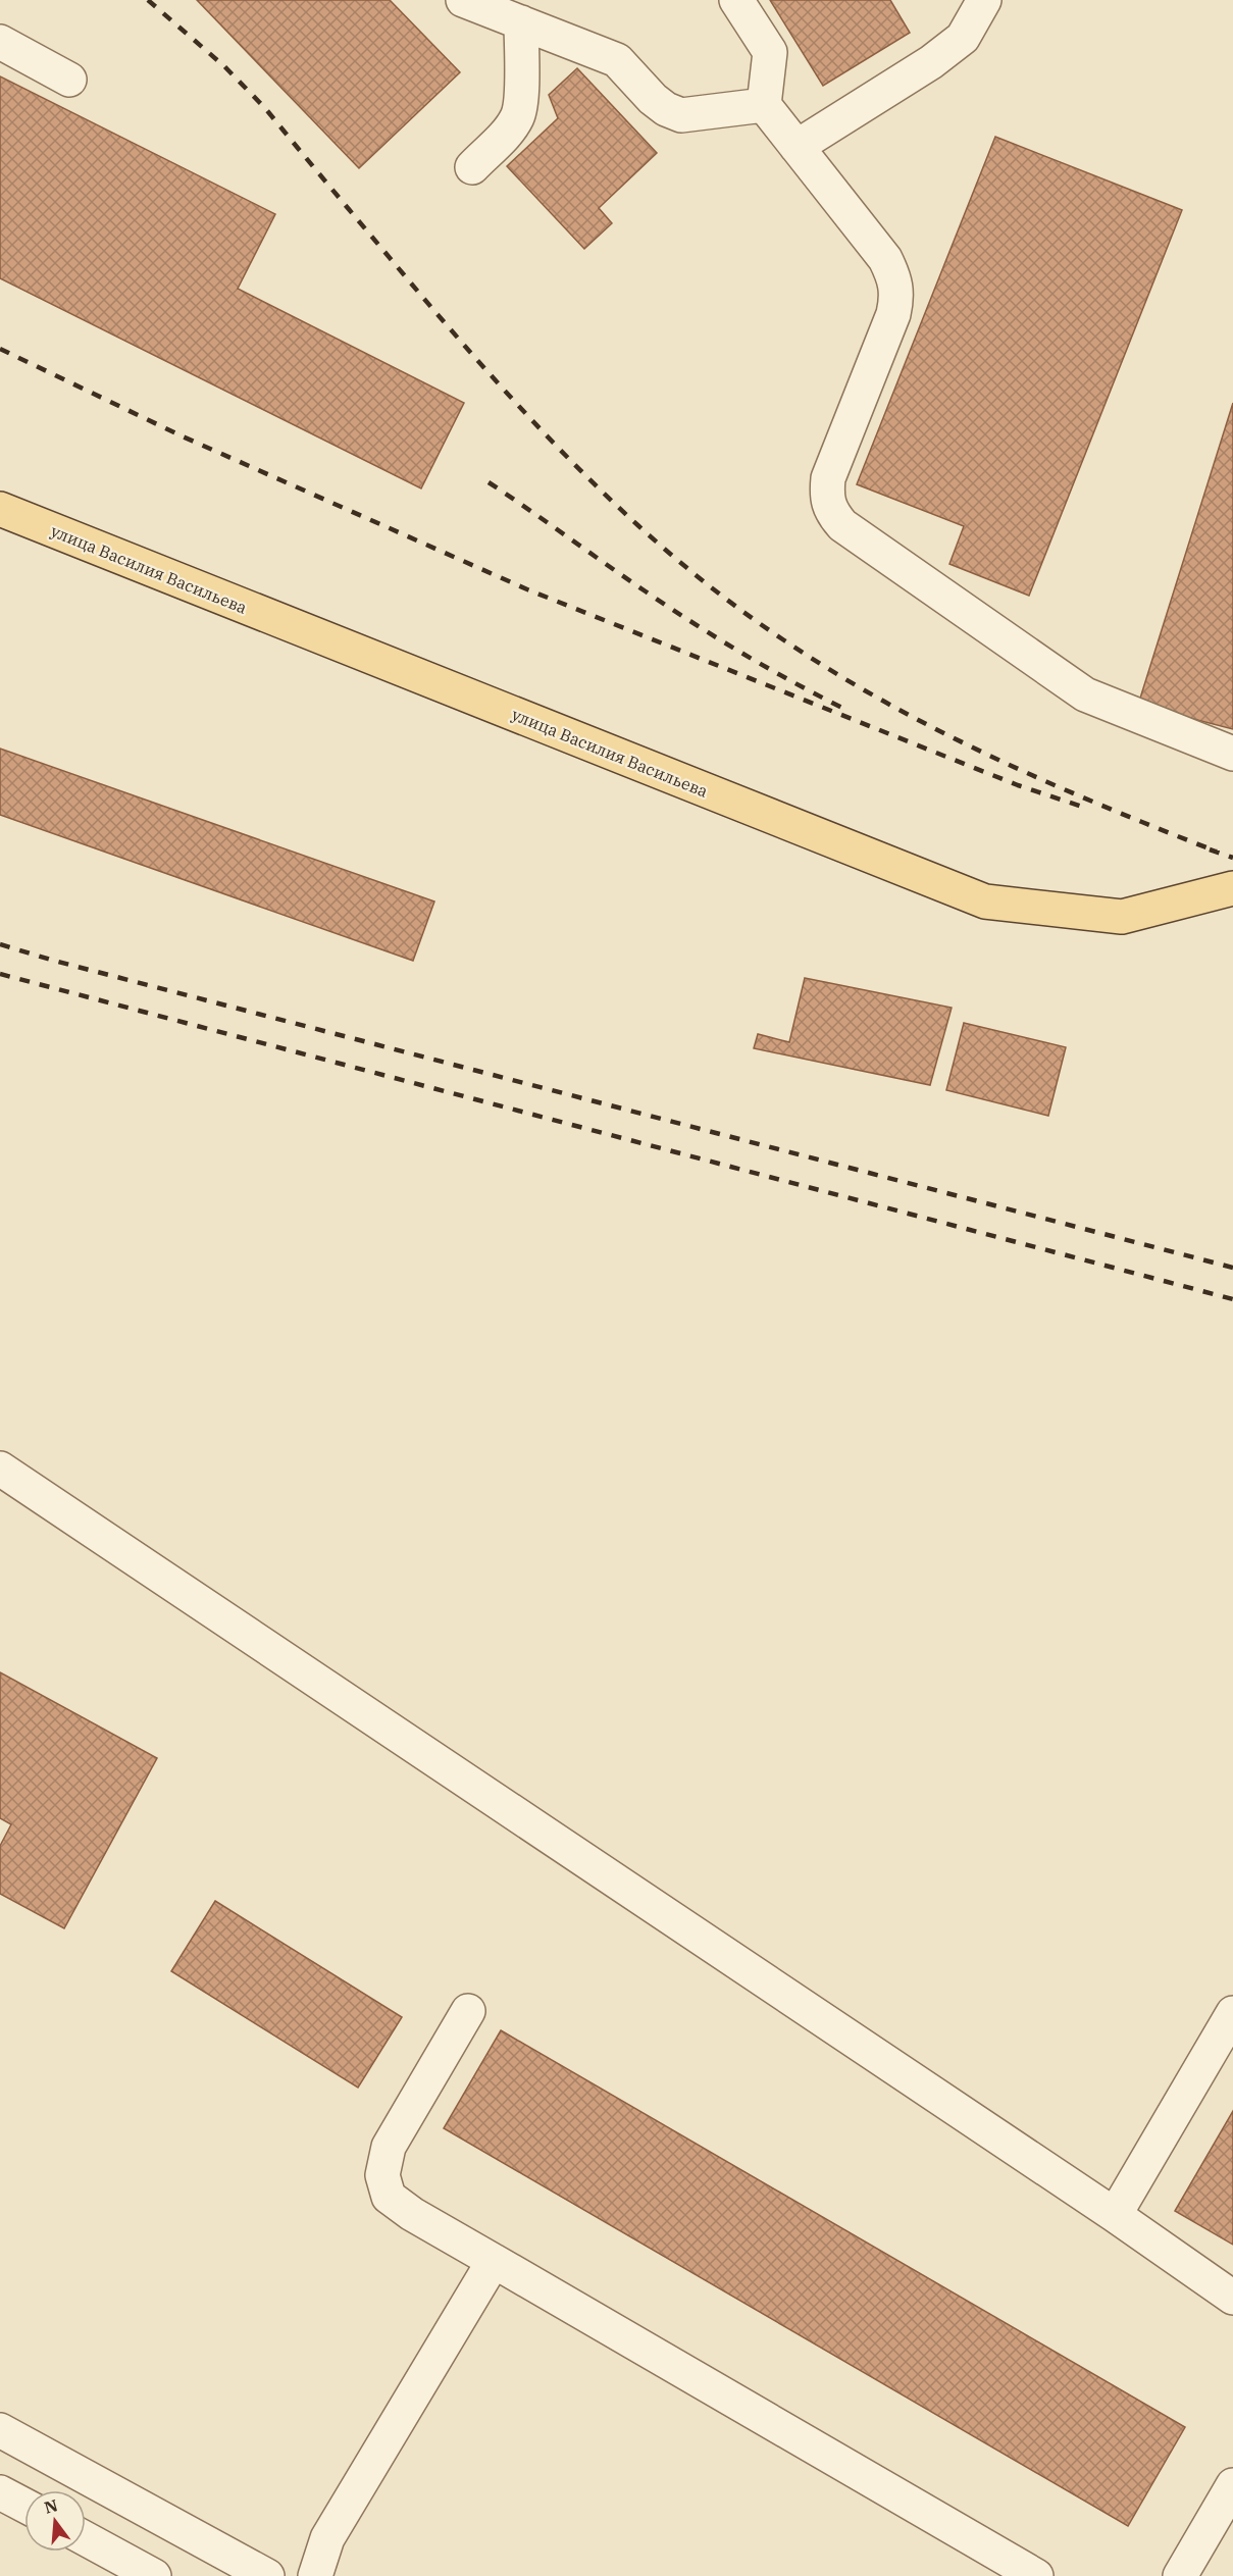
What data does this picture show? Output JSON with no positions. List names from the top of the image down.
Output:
{
  "streets": {
    "main road": ["улица Василия Васильева"]
  },
  "north": "top"
}
